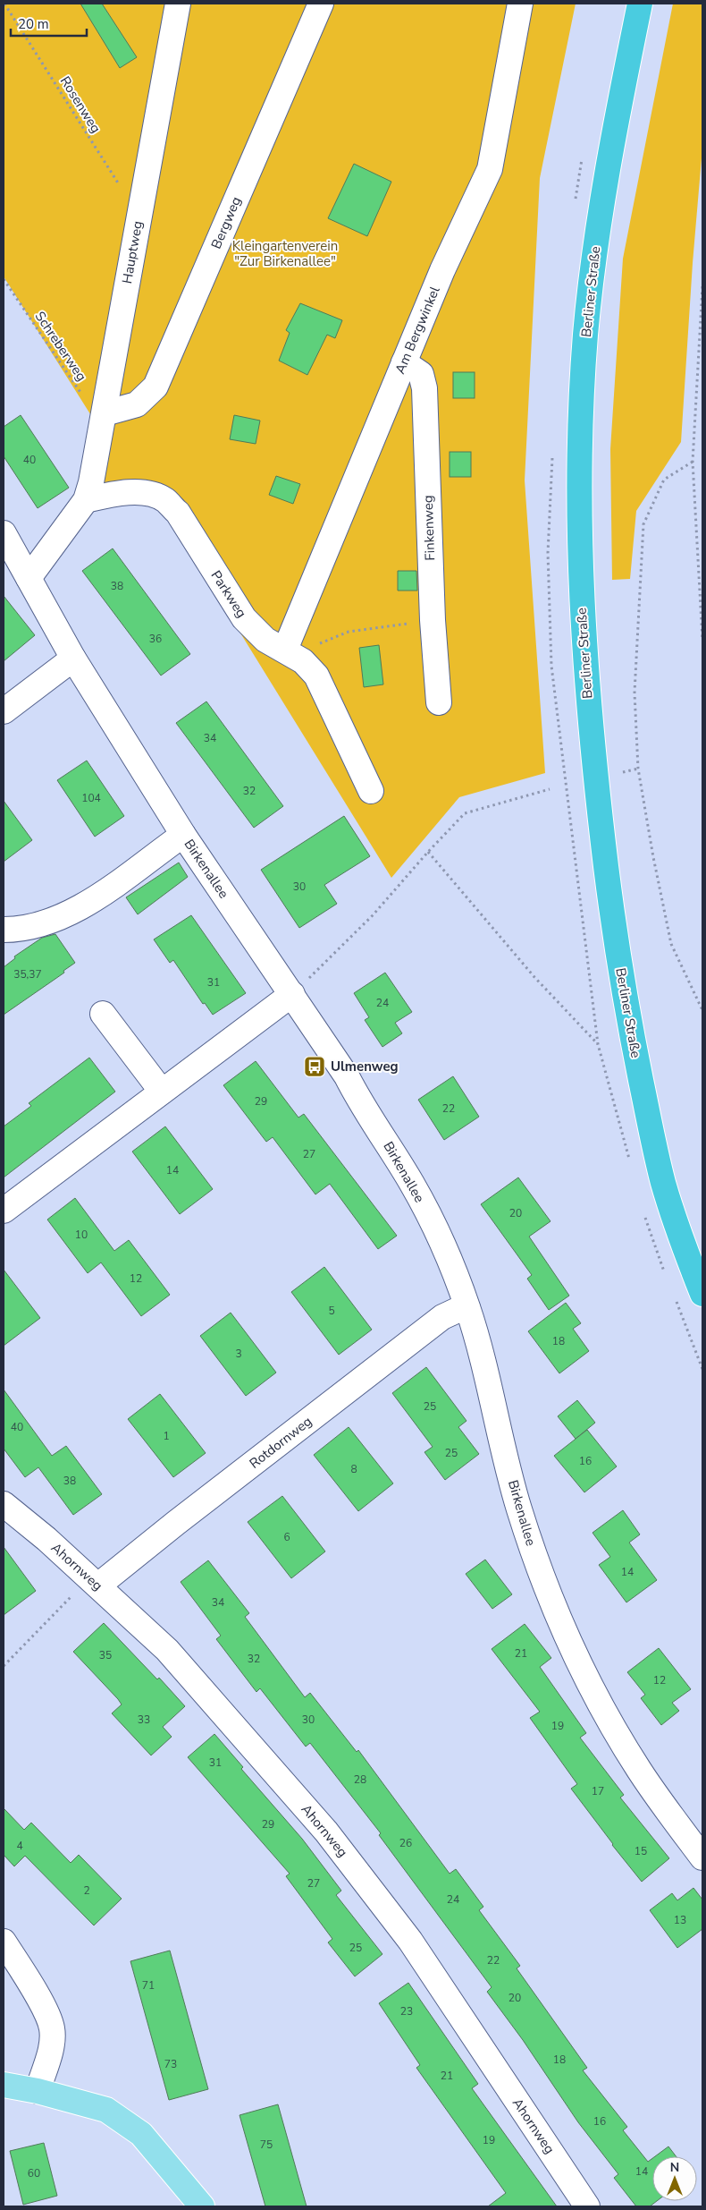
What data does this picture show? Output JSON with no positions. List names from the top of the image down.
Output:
{
  "streets": {
    "highway": ["Berliner Straße"],
    "street": [
      "Bergweg",
      "Hauptweg",
      "Am Bergwinkel",
      "Finkenweg",
      "Parkweg",
      "Birkenallee",
      "Rotdornweg",
      "Ahornweg"
    ],
    "path": ["Rosenweg", "Schreberweg"]
  },
  "crossings": [
    ["Rosenweg", "Hauptweg"],
    ["Bergweg", "Hauptweg"],
    ["Bergweg", "Schreberweg"],
    ["Hauptweg", "Schreberweg"],
    ["Hauptweg", "Parkweg"],
    ["Am Bergwinkel", "Finkenweg"],
    ["Am Bergwinkel", "Parkweg"],
    ["Birkenallee", "Rotdornweg"],
    ["Rotdornweg", "Ahornweg"]
  ],
  "parks": ["Kleingartenverein \"Zur Birkenallee\""],
  "places": {
    "bus stop": ["Ulmenweg"]
  },
  "house_numbers": [
    "40",
    "38",
    "36",
    "34",
    "32",
    "104",
    "30",
    "35,37",
    "31",
    "24",
    "29",
    "22",
    "27",
    "14",
    "20",
    "10",
    "12",
    "5",
    "18",
    "3",
    "25",
    "40",
    "1",
    "25",
    "16",
    "8",
    "38",
    "6",
    "14",
    "34",
    "21",
    "35",
    "32",
    "12",
    "33",
    "30",
    "19",
    "31",
    "28",
    "17",
    "29",
    "26",
    "4",
    "15",
    "27",
    "2",
    "24",
    "13",
    "25",
    "22",
    "71",
    "20",
    "23",
    "18",
    "73",
    "21",
    "16",
    "19",
    "75",
    "14",
    "60"
  ],
  "scale_bar": "20 m",
  "north": "top"
}
